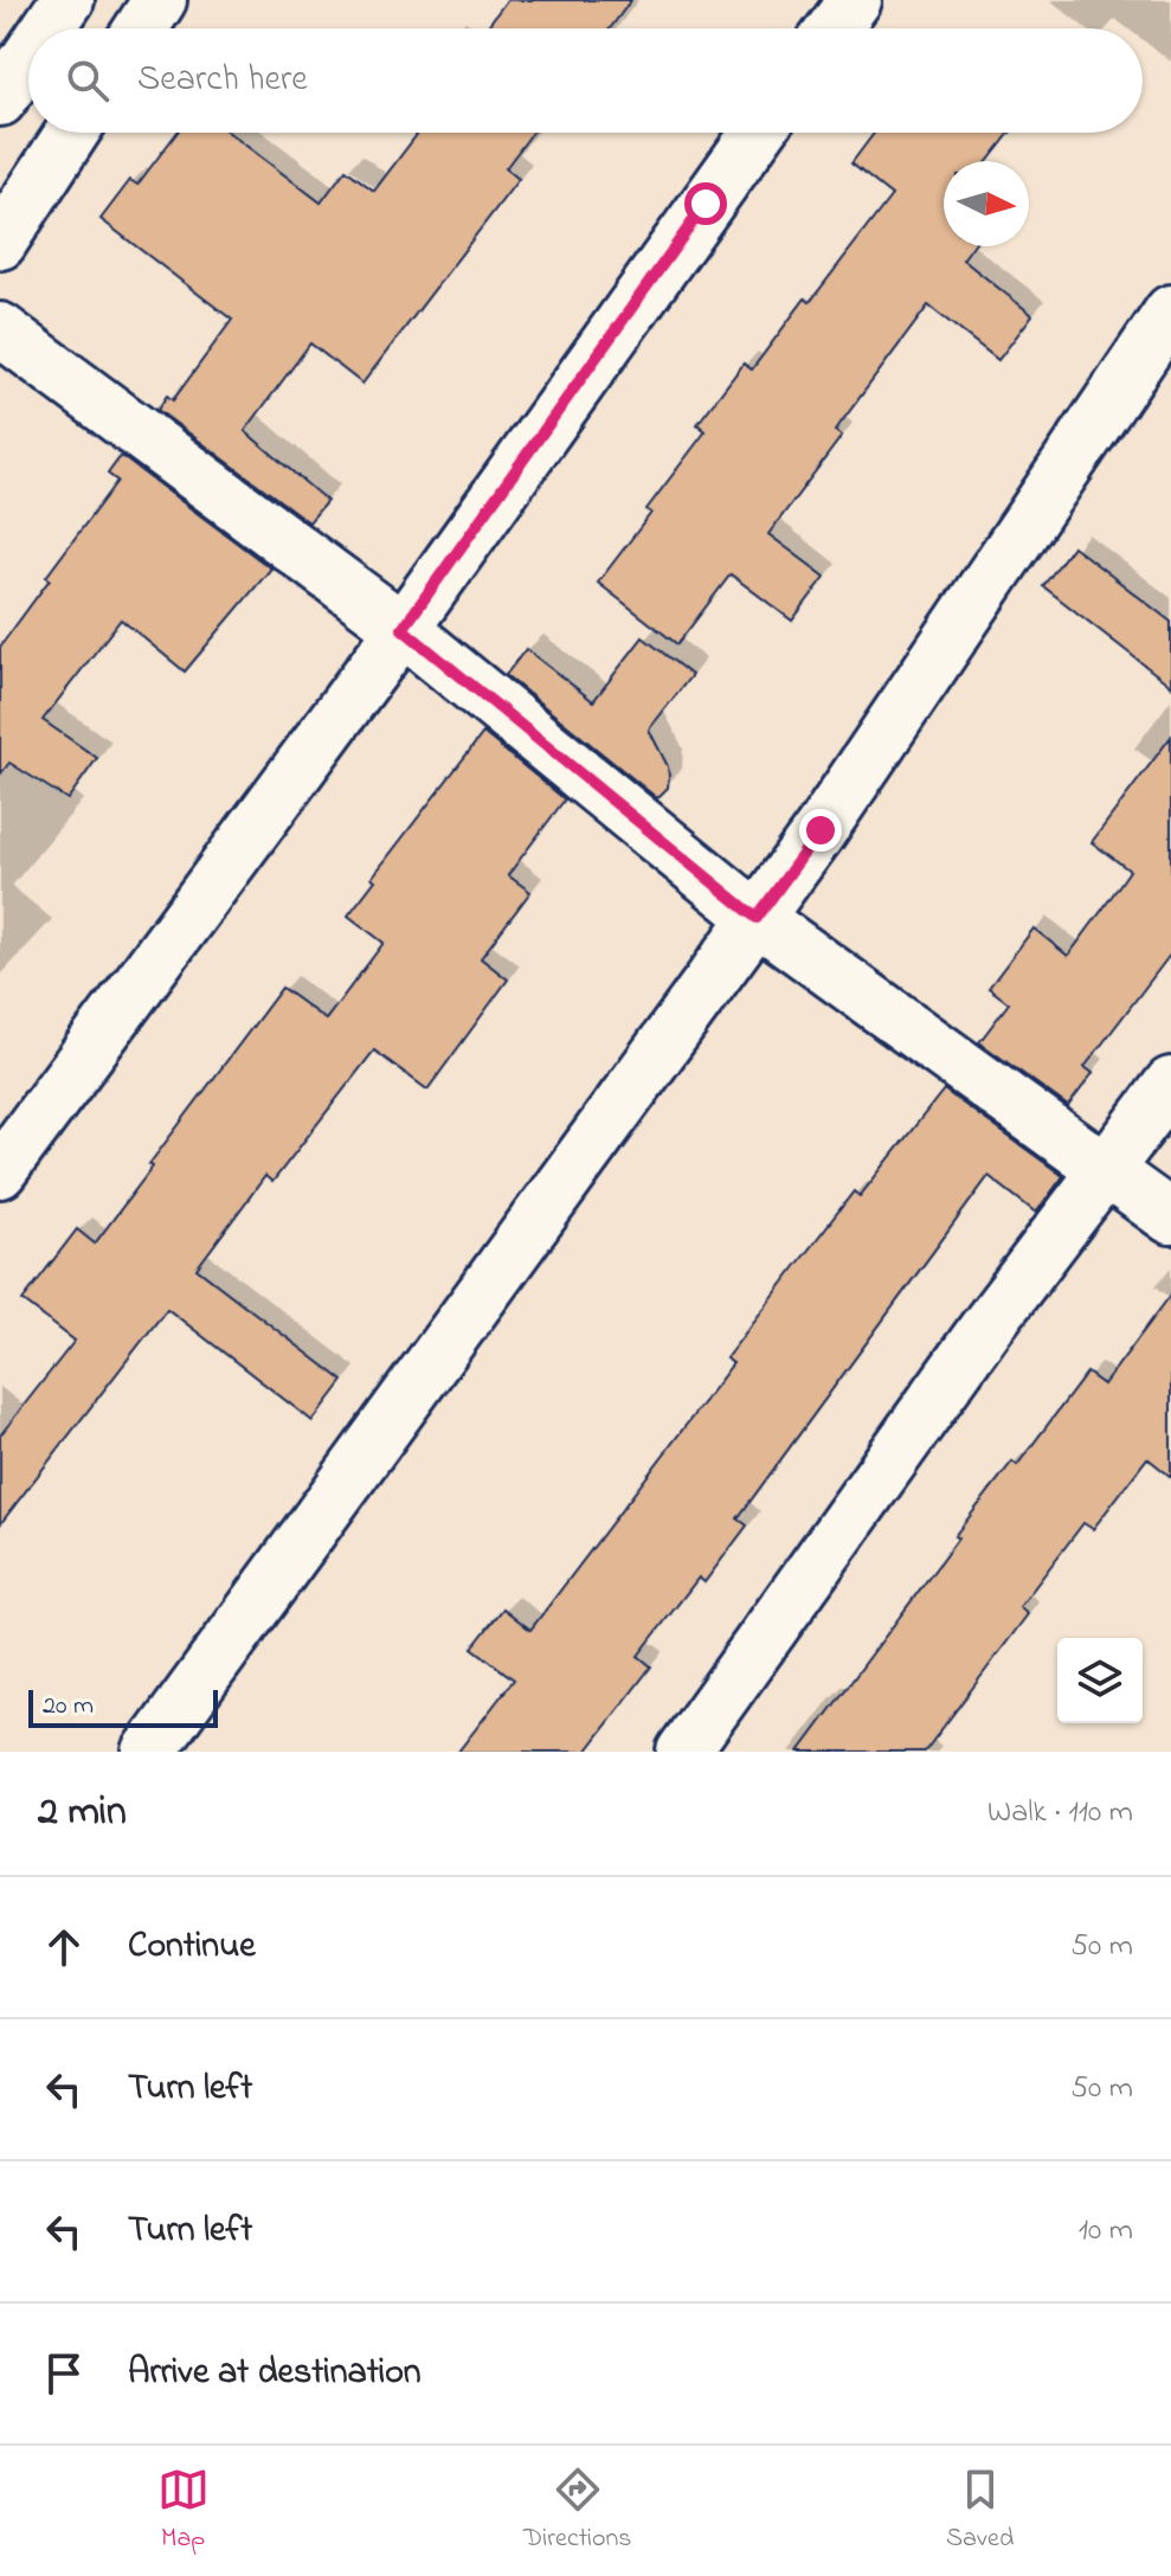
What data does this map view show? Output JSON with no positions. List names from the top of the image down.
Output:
{
  "scale_bar": "20 m",
  "north": "right",
  "page": {
    "search": "Search here",
    "scale": "20 m",
    "heading": ["2 min", "Walk · 110 m"],
    "list": [
      ["Continue", "50 m"],
      ["Turn left", "50 m"],
      ["Turn left", "10 m"],
      "Arrive at destination"
    ],
    "nav": ["Map", "Directions", "Saved"]
  }
}
